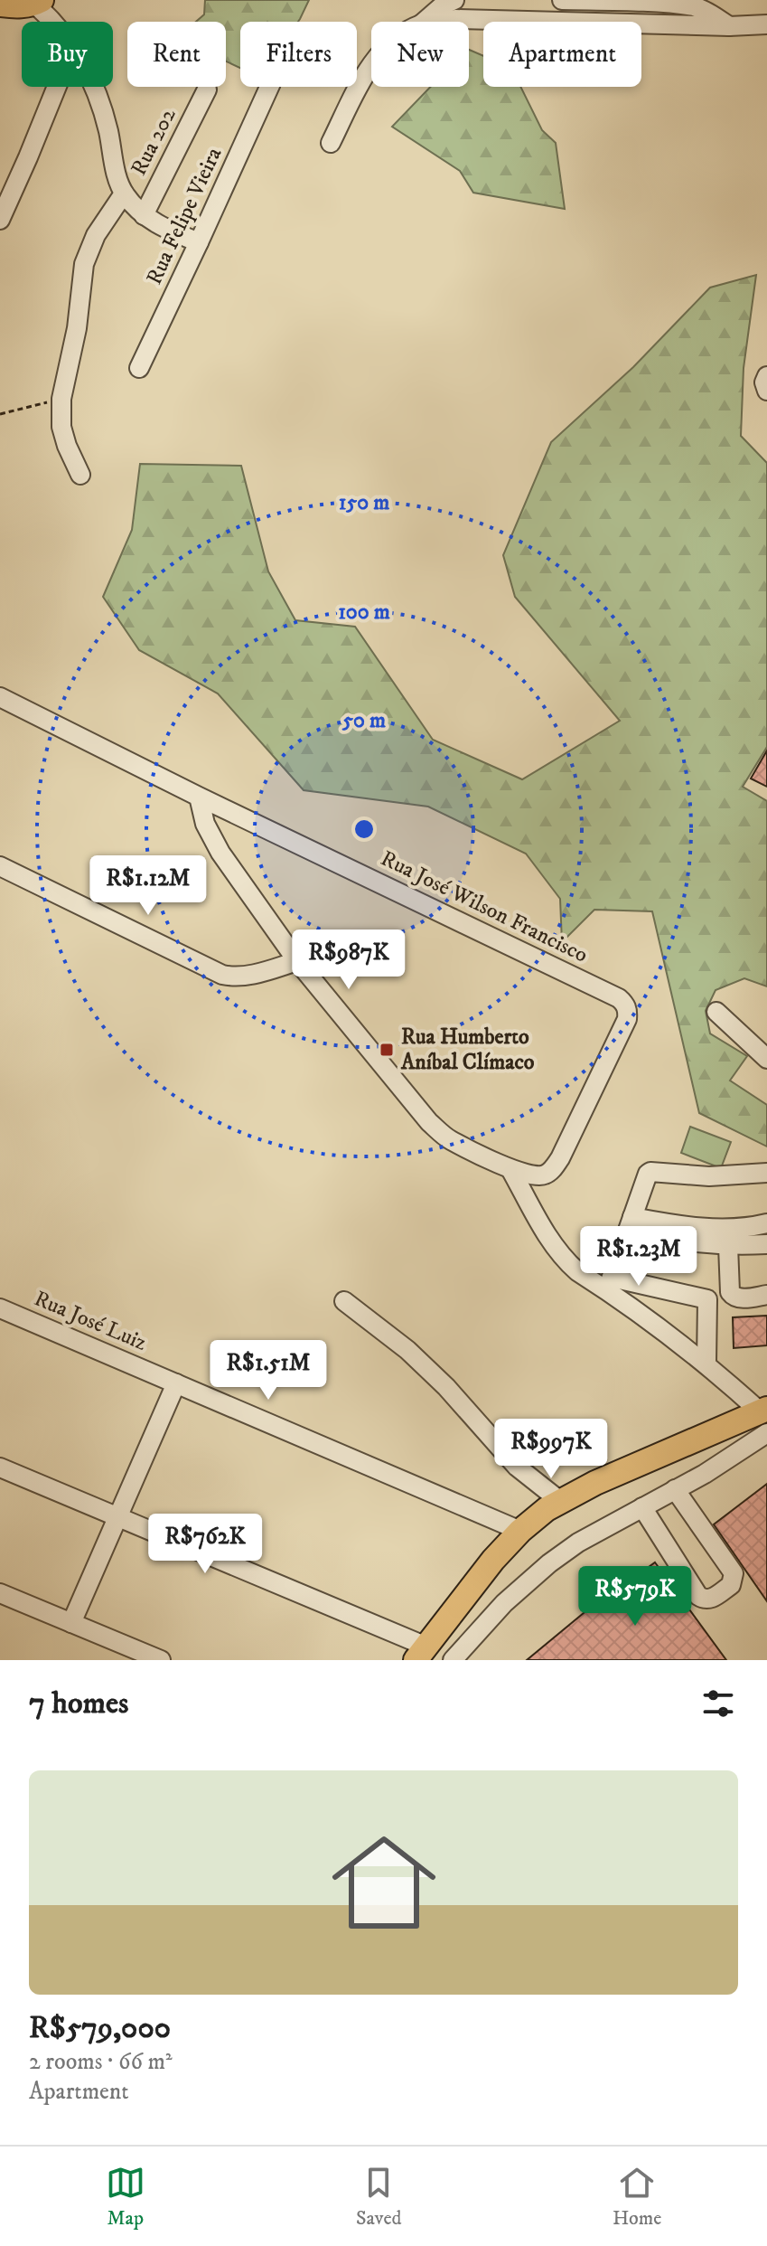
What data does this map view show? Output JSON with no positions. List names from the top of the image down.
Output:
{
  "streets": {
    "street": [
      "Rua 202",
      "Rua Felipe Vieira",
      "Rua José Wilson Francisco",
      "Rua José Luiz"
    ]
  },
  "places": {
    "transit": ["Rua Humberto Aníbal Clímaco"]
  },
  "page": {
    "chip": [
      "Buy",
      "Rent",
      "Filters",
      "New",
      "Apartment"
    ],
    "price": [
      "R$1.12M",
      "R$987K",
      "R$1.23M",
      "R$1.51M",
      "R$997K",
      "R$762K",
      "R$579K"
    ],
    "heading": "7 homes",
    "list": [
      {
        "name": "R$579,000",
        "note": "2 rooms · 66 m² · Apartment"
      }
    ],
    "tabs": ["Map", "Saved", "Home"]
  },
  "rings": ["150 m", "100 m", "50 m"]
}
